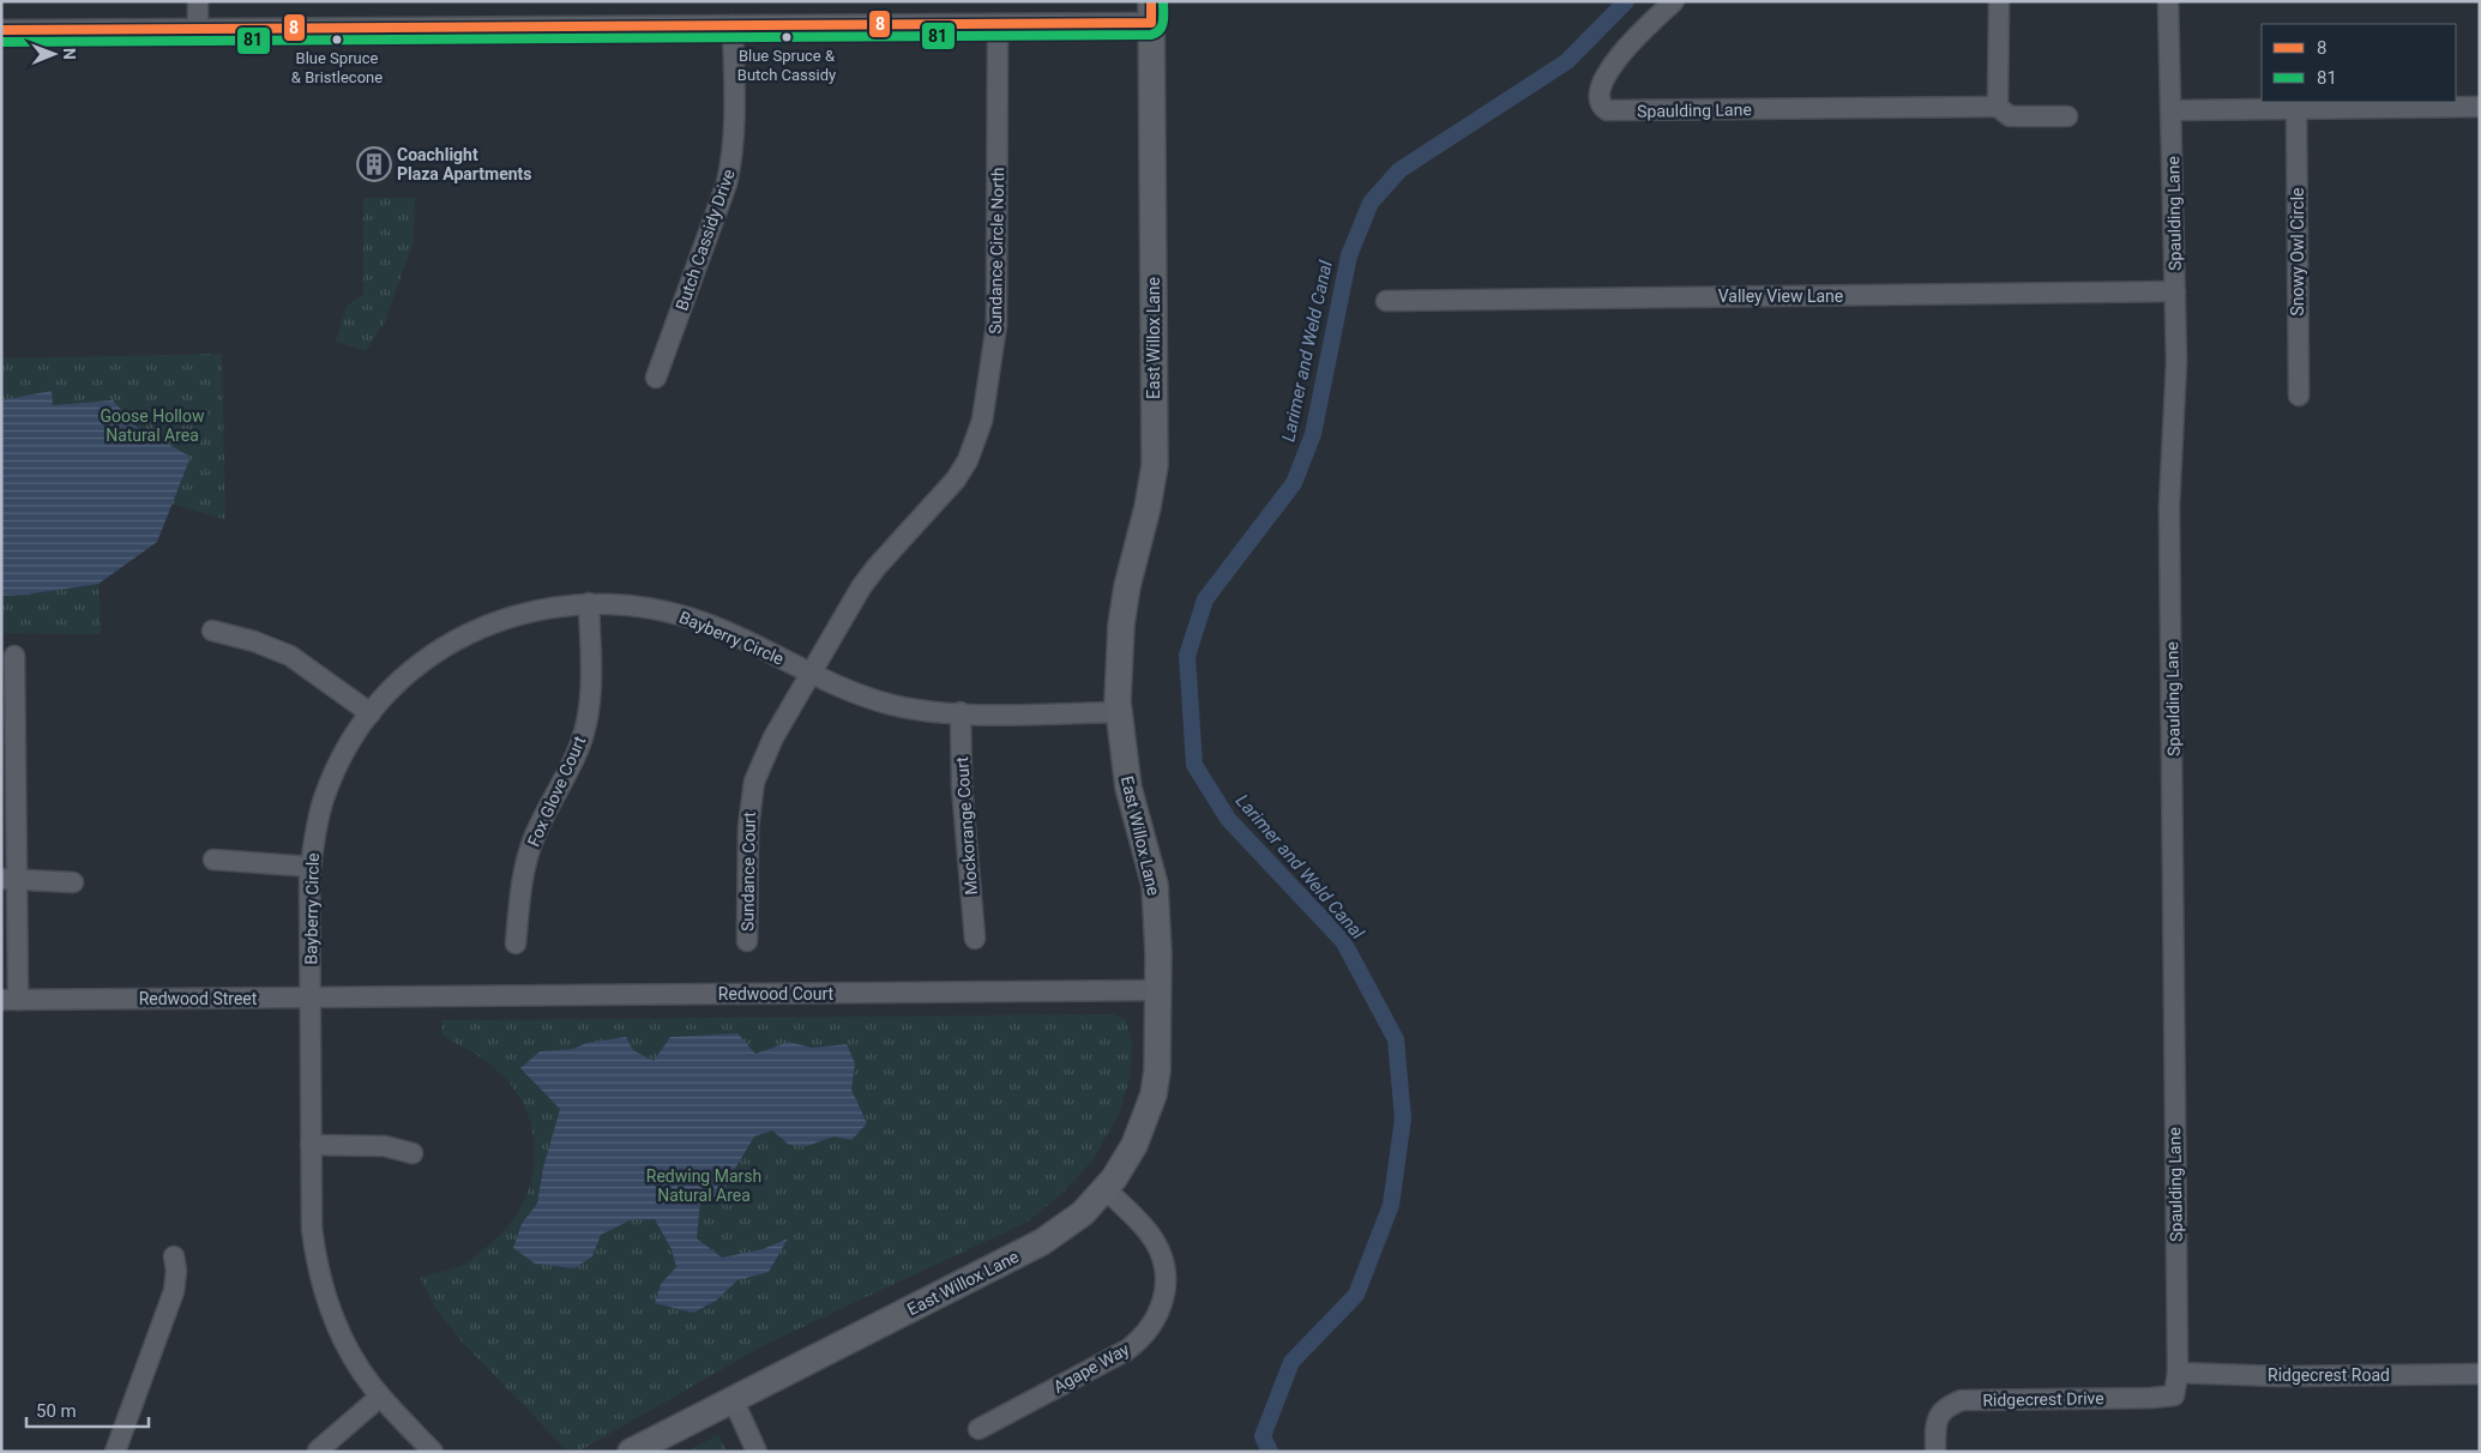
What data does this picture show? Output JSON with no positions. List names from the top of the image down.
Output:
{
  "streets": {
    "main road": ["East Willox Lane"],
    "street": [
      "Spaulding Lane",
      "Butch Cassidy Drive",
      "Sundance Circle North",
      "Snowy Owl Circle",
      "Valley View Lane",
      "Bayberry Circle",
      "Fox Glove Court",
      "Mockorange Court",
      "Sundance Court",
      "Redwood Court",
      "Redwood Street",
      "Agape Way",
      "Ridgecrest Road",
      "Ridgecrest Drive"
    ]
  },
  "crossings": [
    ["Spaulding Lane", "Valley View Lane"],
    ["Spaulding Lane", "Ridgecrest Road"],
    ["Spaulding Lane", "Ridgecrest Drive"],
    ["Sundance Circle North", "Bayberry Circle"],
    ["Sundance Circle North", "Sundance Court"],
    ["East Willox Lane", "Bayberry Circle"],
    ["East Willox Lane", "Redwood Court"],
    ["East Willox Lane", "Agape Way"],
    ["Bayberry Circle", "Fox Glove Court"],
    ["Bayberry Circle", "Mockorange Court"],
    ["Bayberry Circle", "Sundance Court"],
    ["Bayberry Circle", "Redwood Street"],
    ["Redwood Court", "Redwood Street"]
  ],
  "water": ["Larimer and Weld Canal"],
  "parks": ["Goose Hollow Natural Area", "Redwing Marsh Natural Area"],
  "places": {
    "other": ["Blue Spruce & Butch Cassidy", "Blue Spruce & Bristlecone"],
    "building": ["Coachlight Plaza Apartments"]
  },
  "lines": ["transit line 8", "transit line 81"],
  "legend": ["8", "81"],
  "scale_bar": "50 m",
  "north": "right"
}
